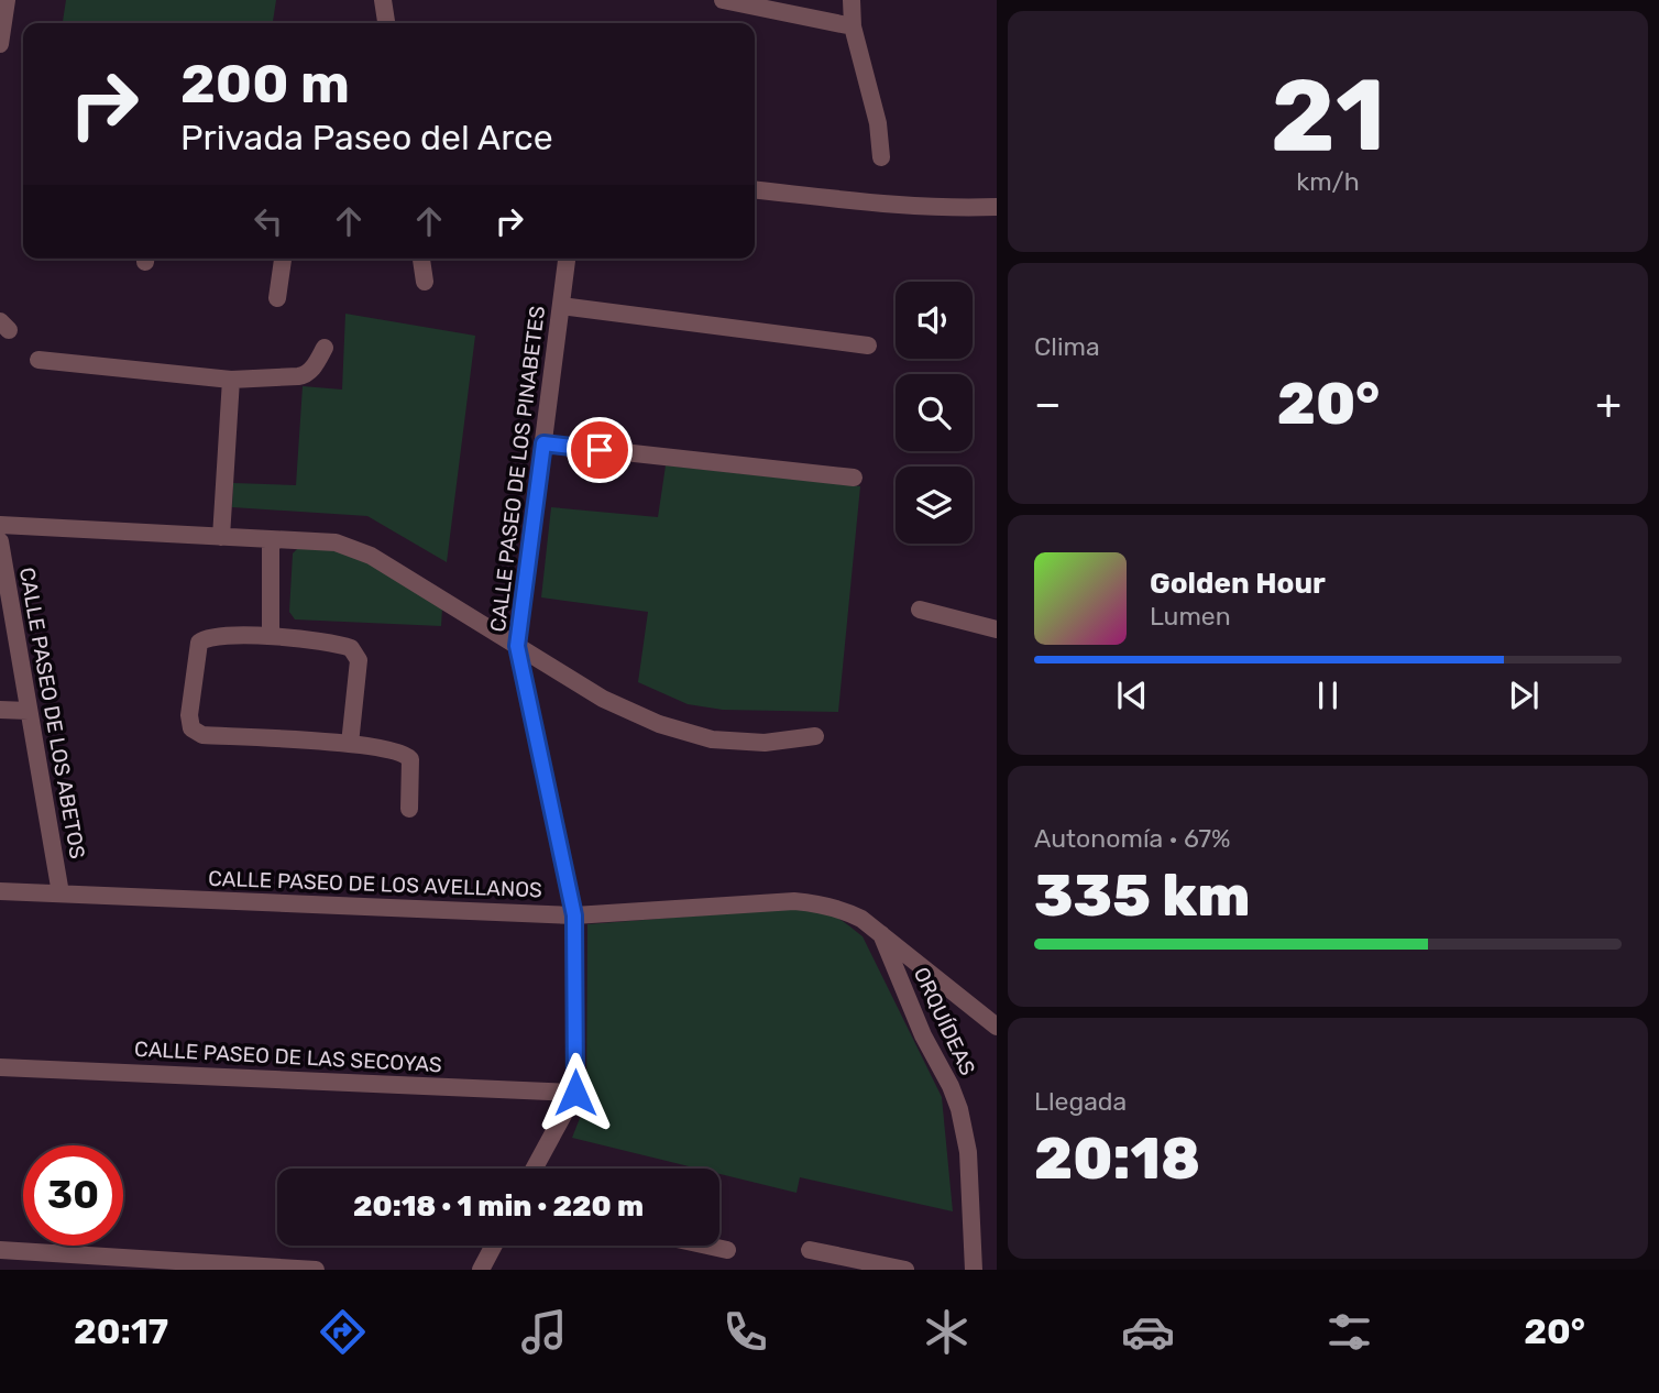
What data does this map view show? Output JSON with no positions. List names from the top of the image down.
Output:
{
  "streets": {
    "street": [
      "CALLE PASEO DE LOS PINABETES",
      "CALLE PASEO DE LOS ABETOS",
      "CALLE PASEO DE LOS AVELLANOS",
      "ORQUÍDEAS",
      "CALLE PASEO DE LAS SECOYAS"
    ]
  },
  "crossings": [
    ["CALLE PASEO DE LOS PINABETES", "CALLE PASEO DE LOS AVELLANOS"],
    ["CALLE PASEO DE LOS PINABETES", "CALLE PASEO DE LAS SECOYAS"],
    ["CALLE PASEO DE LOS ABETOS", "CALLE PASEO DE LOS AVELLANOS"],
    ["CALLE PASEO DE LOS AVELLANOS", "ORQUÍDEAS"]
  ],
  "page": {
    "tile": [
      ["21", "km/h"],
      "Clima",
      ["Autonomía · 67%", "335 km"],
      ["Llegada", "20:18"]
    ],
    "turn": ["200 m", "Privada Paseo del Arce"],
    "heat": ["−", "20°", "+"],
    "song": ["Golden Hour", "Lumen"],
    "limit": "30",
    "trip": "20:18 · 1 min · 220 m",
    "tabs": ["20:17", "20°"]
  }
}
